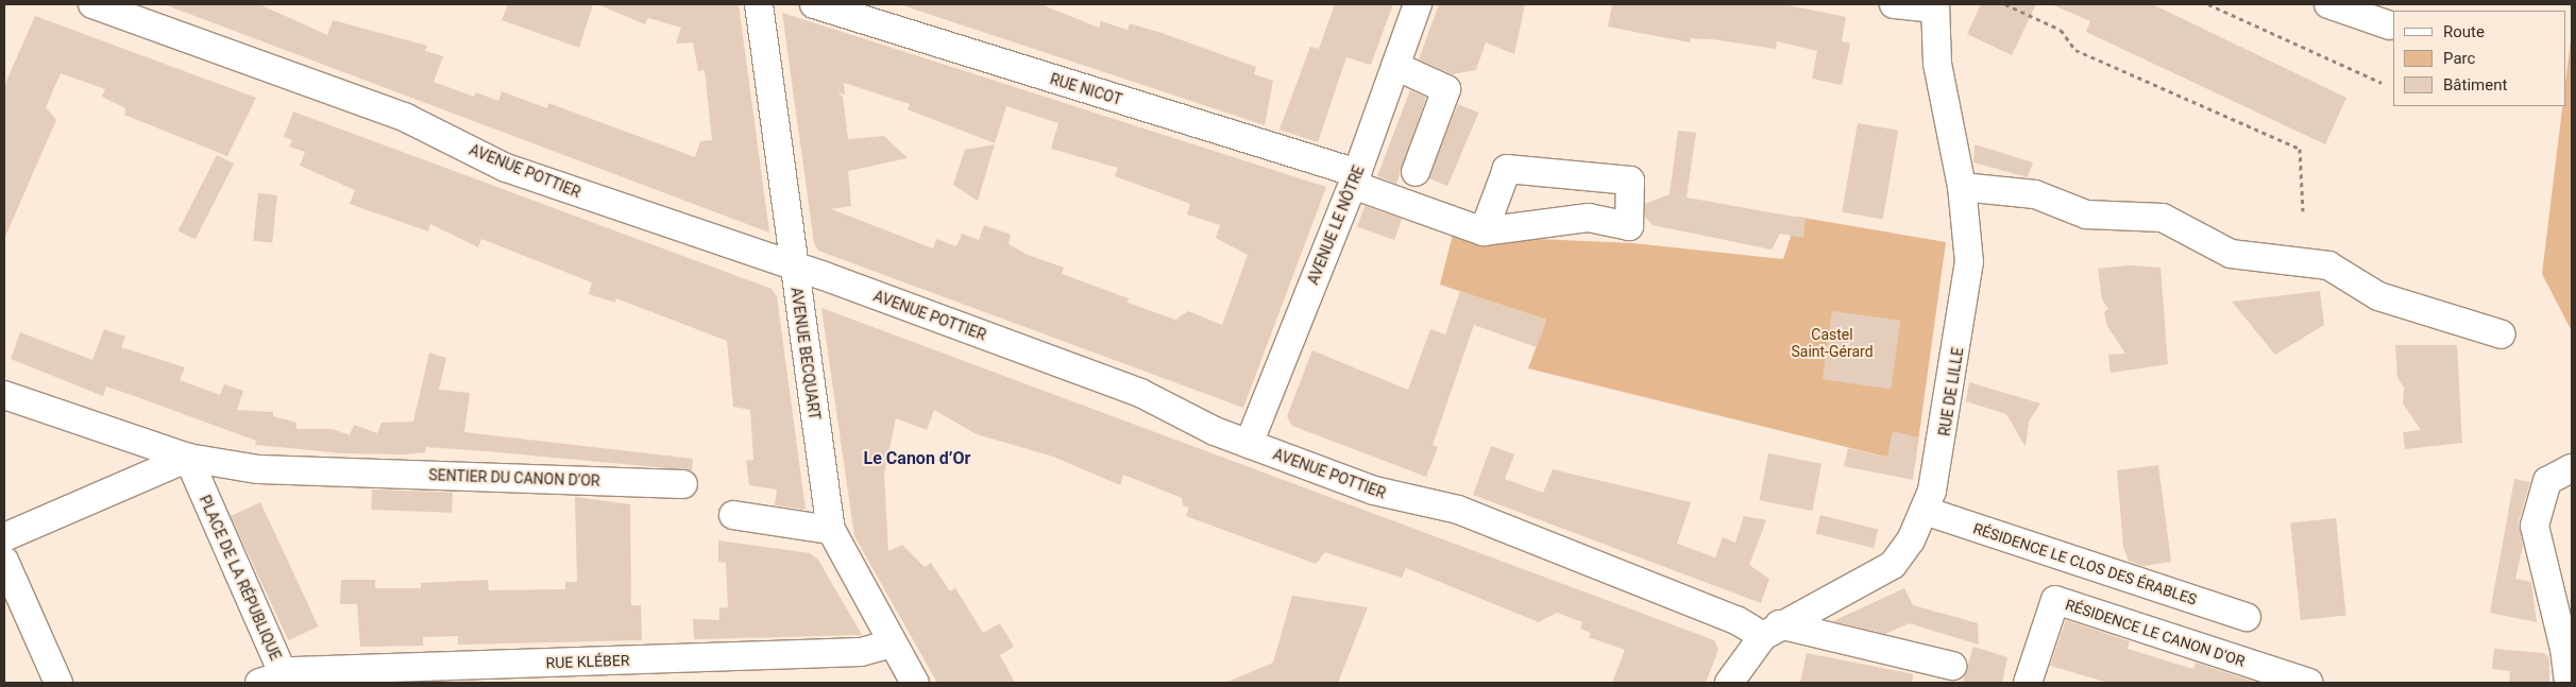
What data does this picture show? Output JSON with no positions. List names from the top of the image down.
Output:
{
  "streets": {
    "street": [
      "RUE NICOT",
      "AVENUE POTTIER",
      "AVENUE LE NÔTRE",
      "AVENUE BECQUART",
      "RUE DE LILLE",
      "SENTIER DU CANON D'OR",
      "RÉSIDENCE LE CLOS DES ÉRABLES",
      "PLACE DE LA RÉPUBLIQUE",
      "RÉSIDENCE LE CANON D'OR",
      "RUE KLÉBER"
    ]
  },
  "crossings": [
    ["RUE NICOT", "AVENUE LE NÔTRE"],
    ["AVENUE POTTIER", "AVENUE LE NÔTRE"],
    ["AVENUE POTTIER", "AVENUE BECQUART"],
    ["AVENUE POTTIER", "RUE DE LILLE"],
    ["AVENUE BECQUART", "RUE KLÉBER"],
    ["RUE DE LILLE", "RÉSIDENCE LE CLOS DES ÉRABLES"],
    ["SENTIER DU CANON D'OR", "PLACE DE LA RÉPUBLIQUE"],
    ["PLACE DE LA RÉPUBLIQUE", "RUE KLÉBER"]
  ],
  "districts": ["Le Canon d’Or"],
  "parks": ["Castel Saint-Gérard"],
  "legend": ["Route", "Parc", "Bâtiment"]
}
